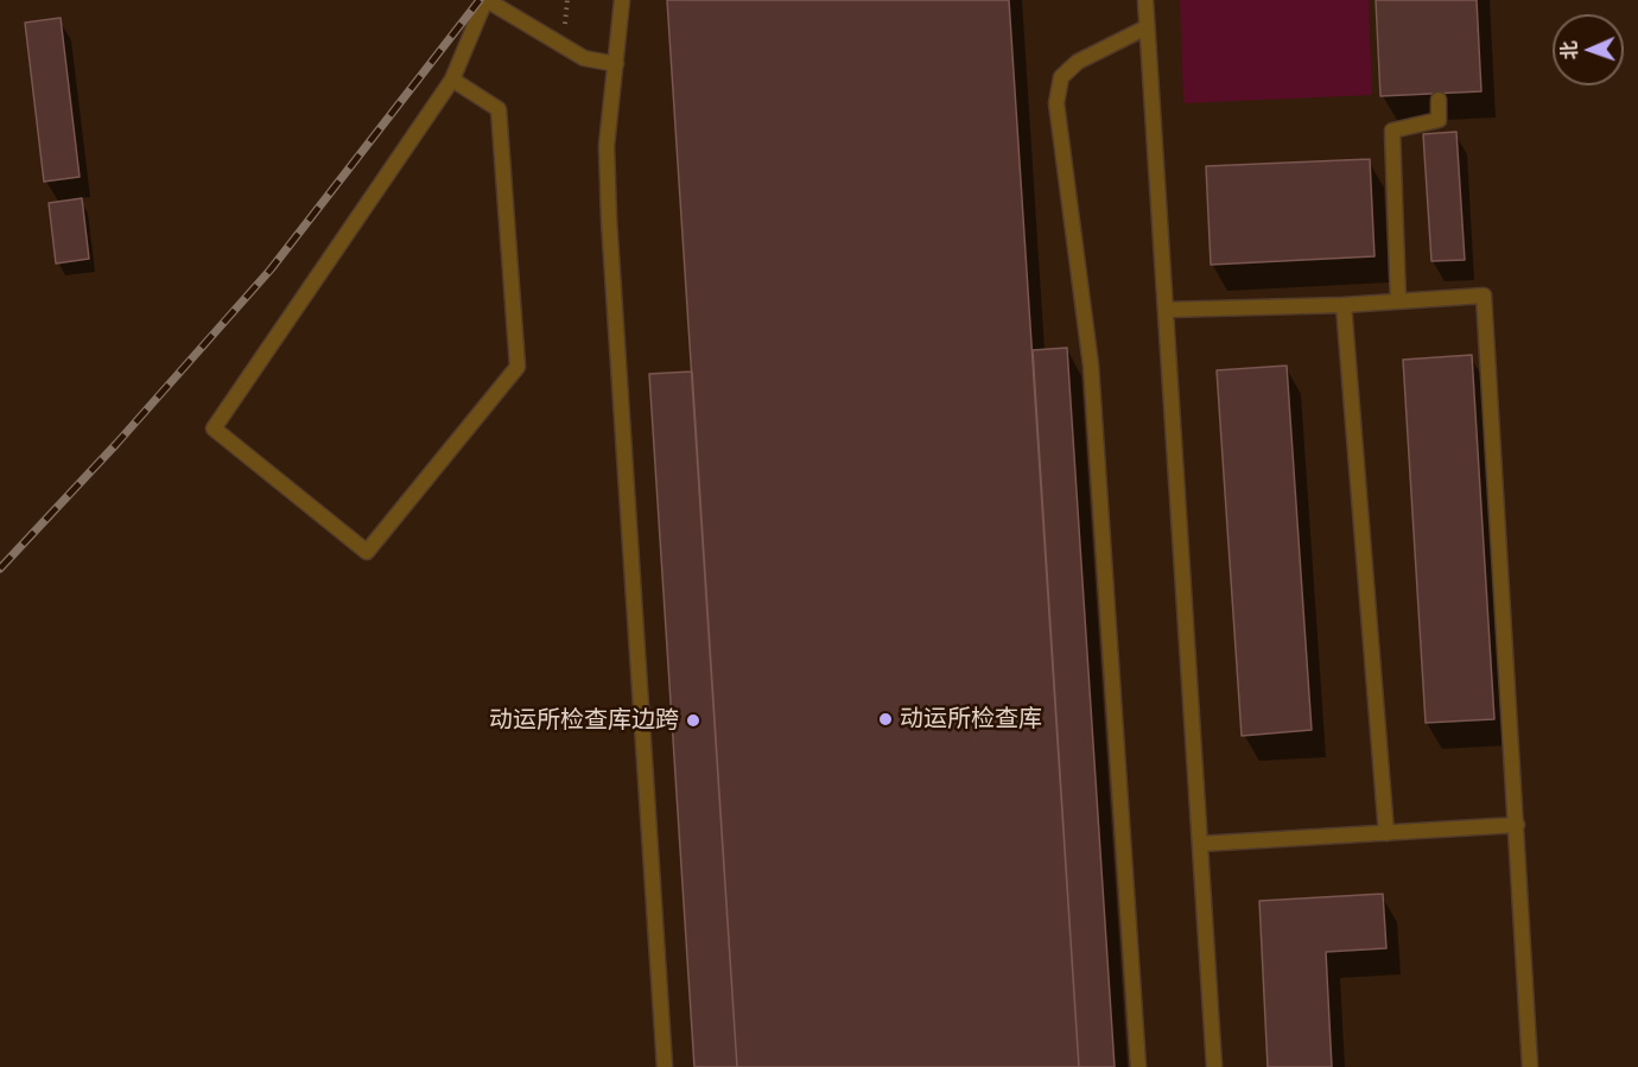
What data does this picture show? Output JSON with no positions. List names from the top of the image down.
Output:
{
  "places": ["动运所检查库", "动运所检查库边跨"],
  "north": "left"
}
